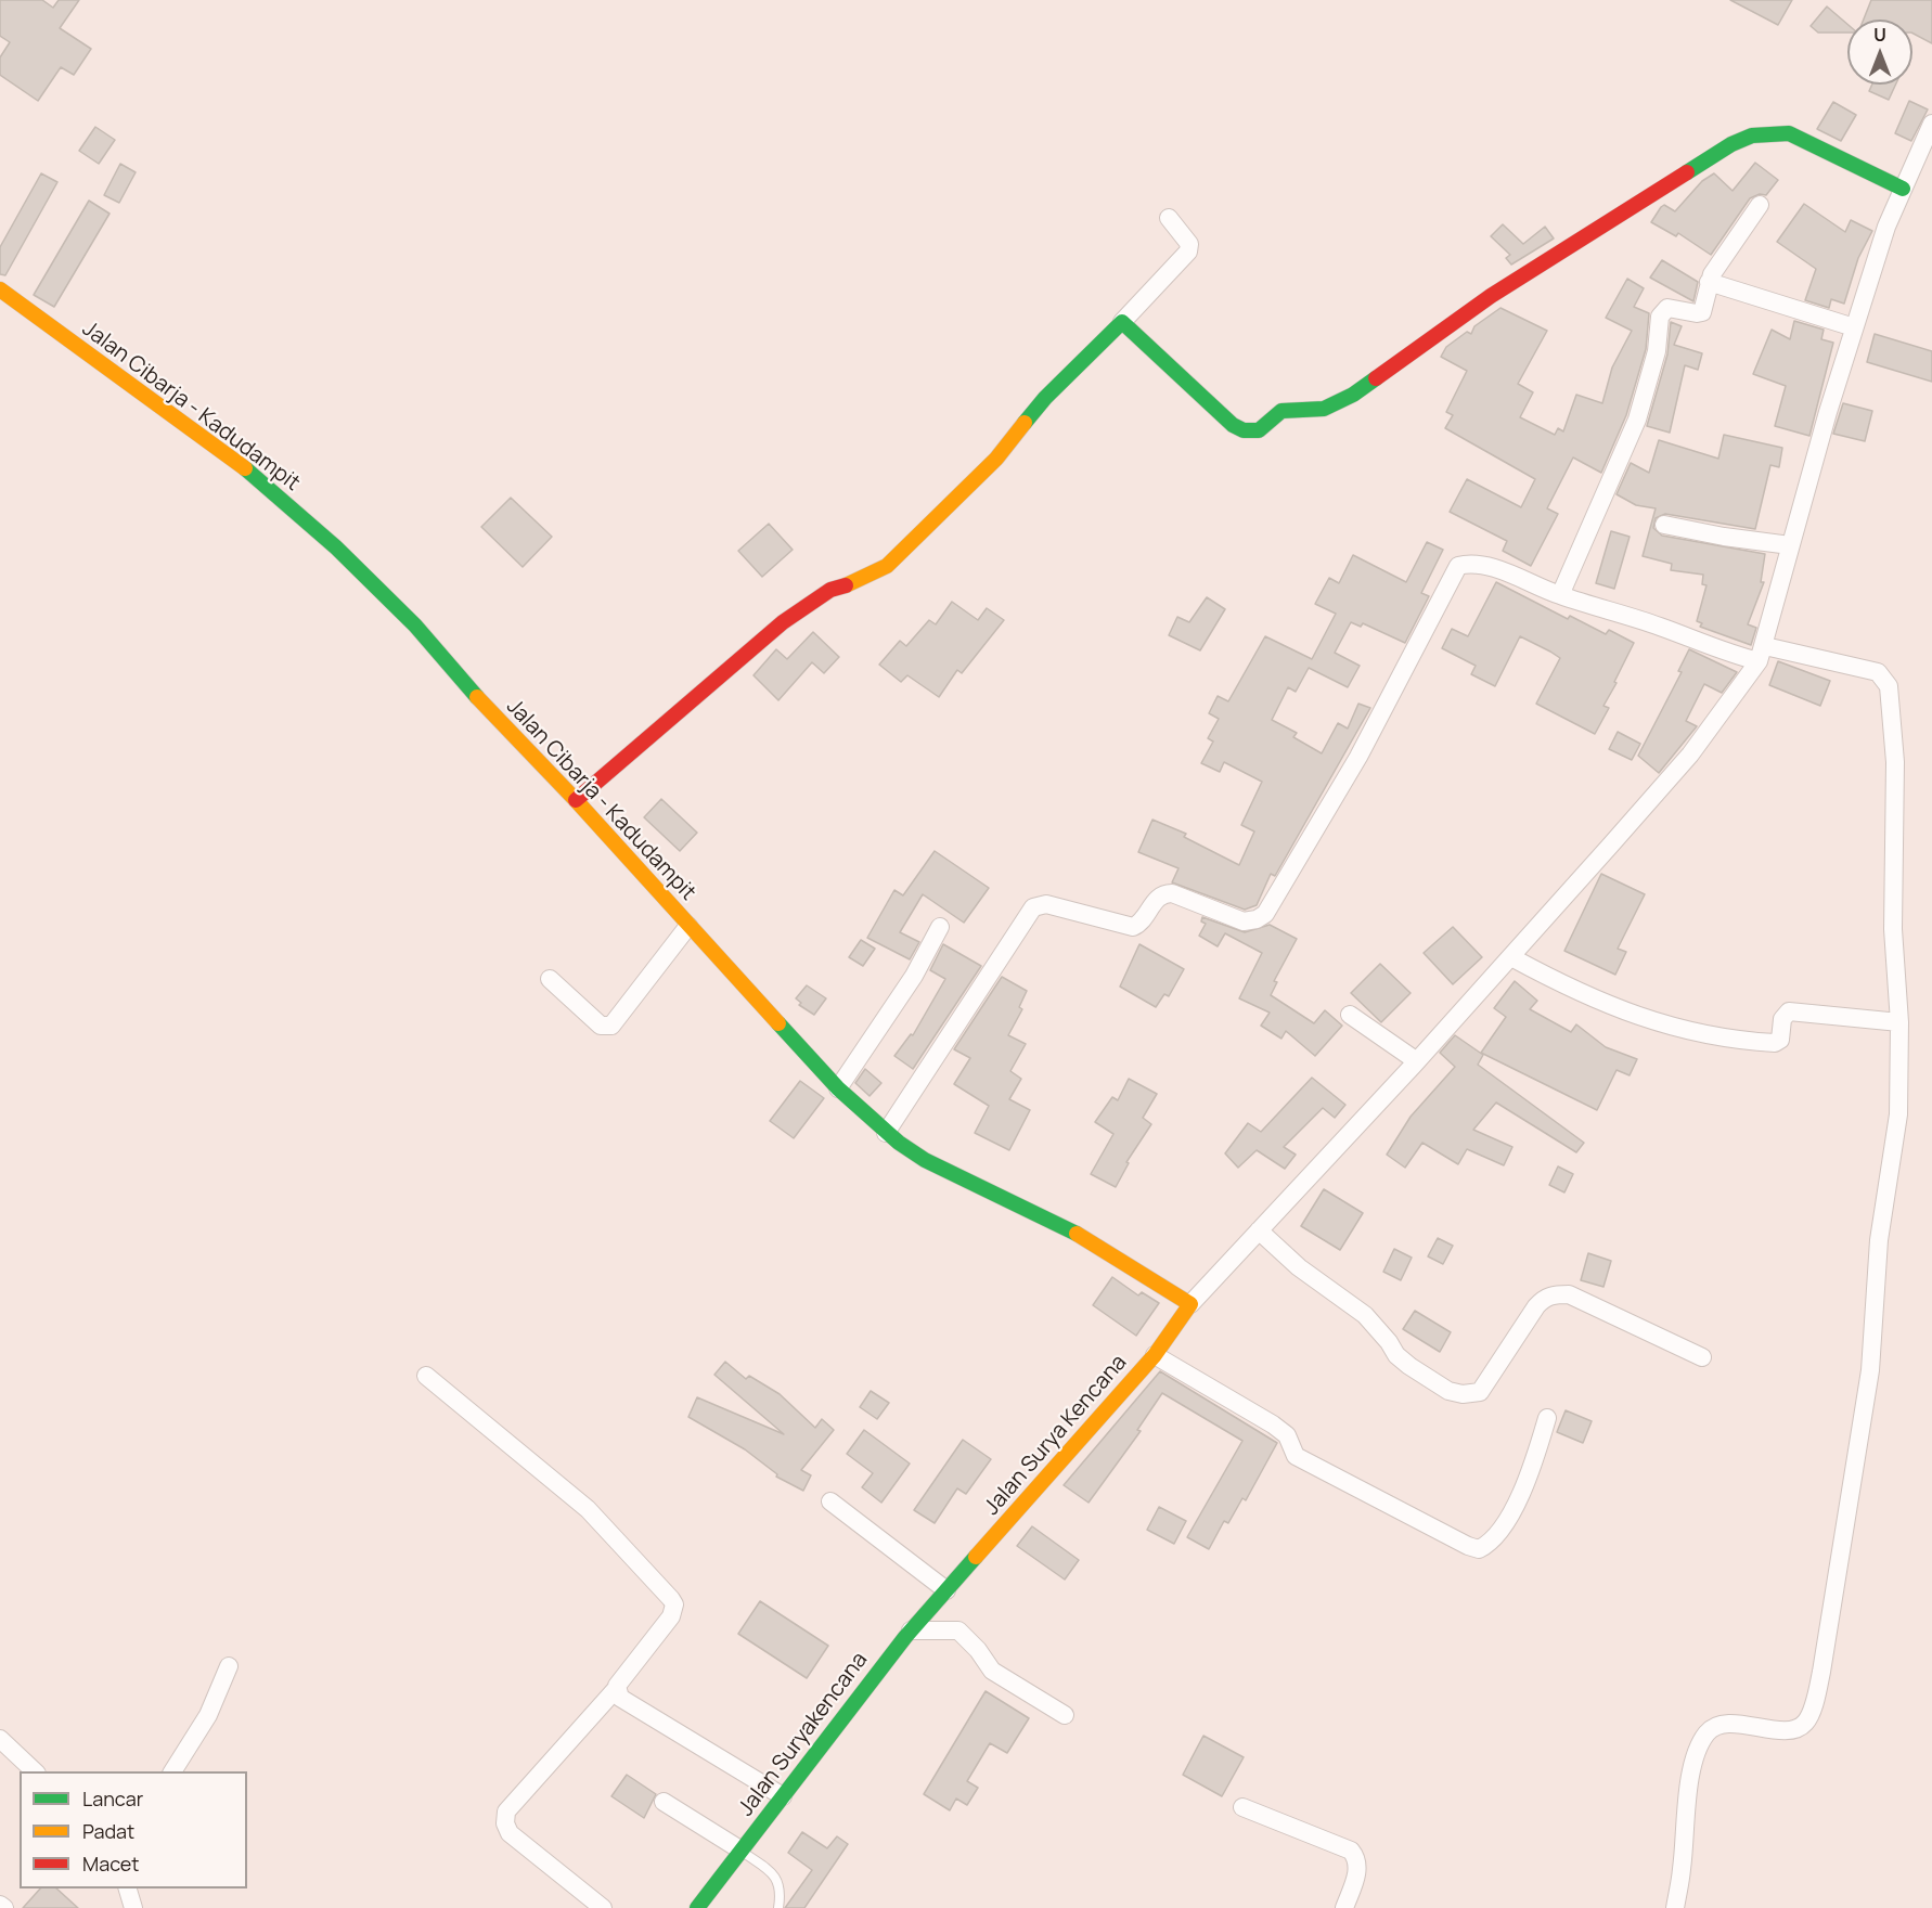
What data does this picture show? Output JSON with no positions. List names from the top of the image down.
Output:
{
  "streets": {
    "street": ["Jalan Cibarja - Kadudampit", "Jalan Surya Kencana", "Jalan Suryakencana"]
  },
  "crossings": [
    ["Jalan Cibarja - Kadudampit", "Jalan Surya Kencana"],
    ["Jalan Surya Kencana", "Jalan Suryakencana"]
  ],
  "legend": ["Lancar", "Padat", "Macet"],
  "north": "top"
}
